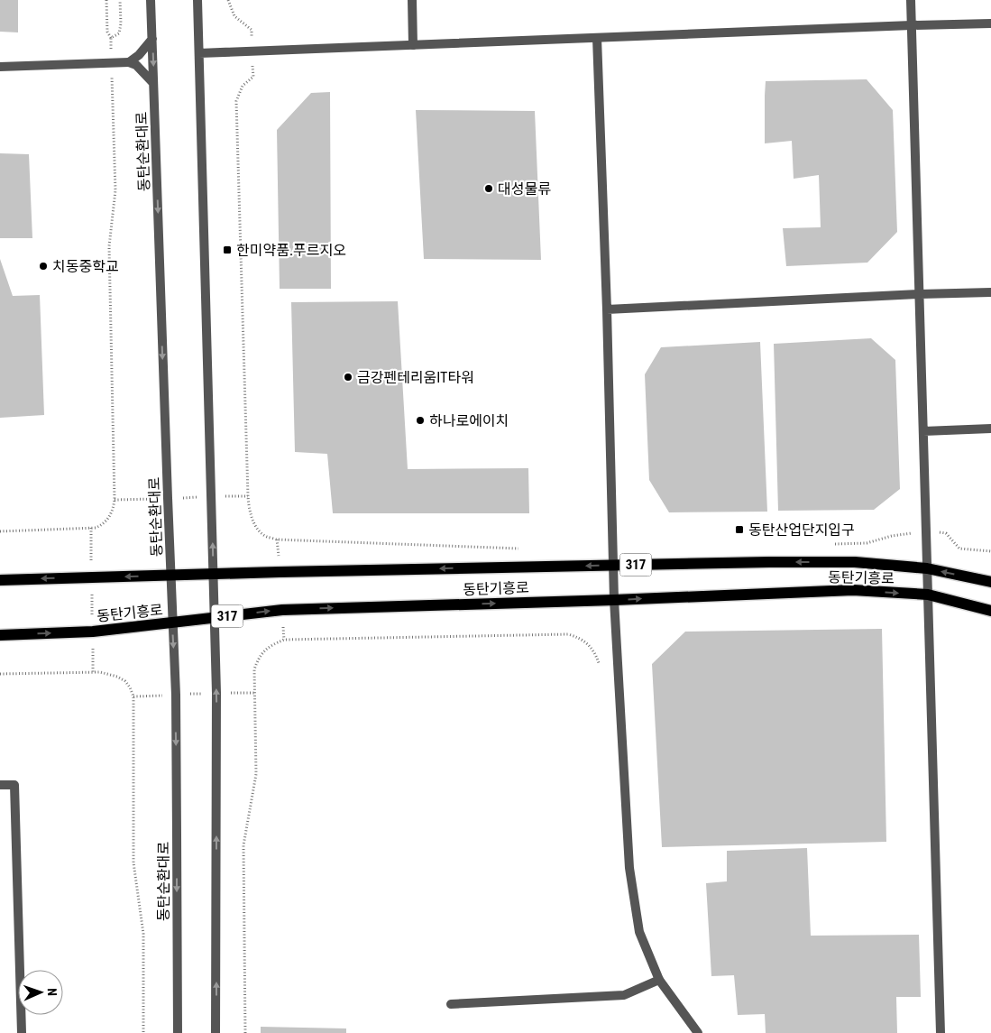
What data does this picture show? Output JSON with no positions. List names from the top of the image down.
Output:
{
  "streets": {
    "main road": ["317", "동탄기흥로"],
    "street": ["동탄순환대로"]
  },
  "crossings": [
    ["동탄순환대로", "동탄기흥로"]
  ],
  "places": {
    "other": [
      "대성물류",
      "치동중학교",
      "금강펜테리움IT타워",
      "하나로에이치"
    ],
    "transit": ["한미약품.푸르지오", "동탄산업단지입구"]
  },
  "north": "right"
}
